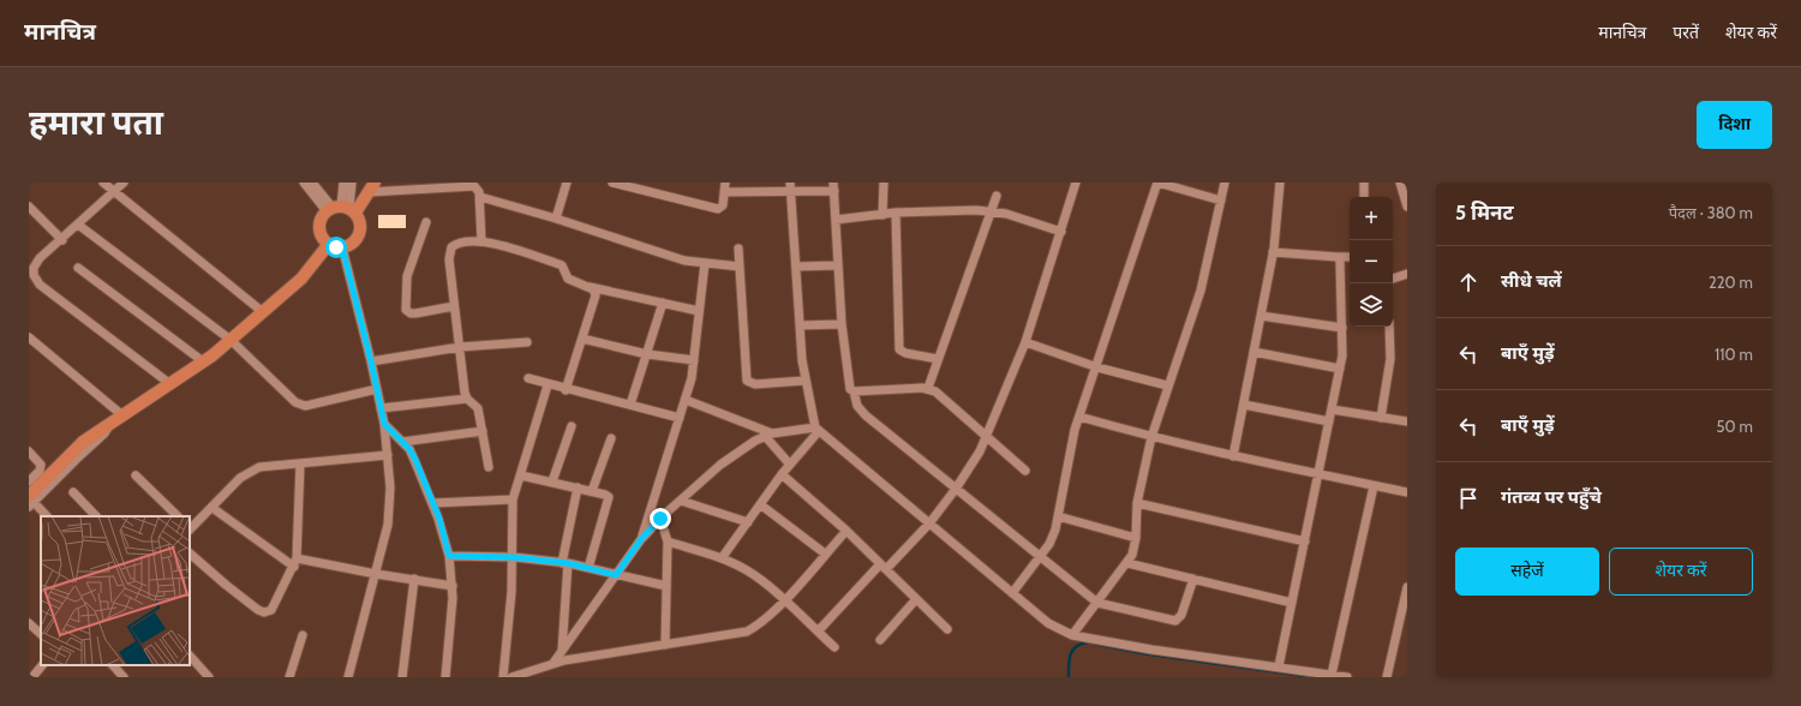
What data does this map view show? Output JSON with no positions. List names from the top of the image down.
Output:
{
  "page": {
    "header": "मानचित्र",
    "nav": ["मानचित्र", "परतें", "शेयर करें"],
    "buttons": [
      "दिशा",
      ["सहेजें", "शेयर करें"]
    ],
    "title": "हमारा पता",
    "heading": ["5 मिनट", "पैदल · 380 m"],
    "map_buttons": ["+", "−"],
    "list": [
      ["सीधे चलें", "220 m"],
      ["बाएँ मुड़ें", "110 m"],
      ["बाएँ मुड़ें", "50 m"],
      "गंतव्य पर पहुँचे"
    ]
  }
}
